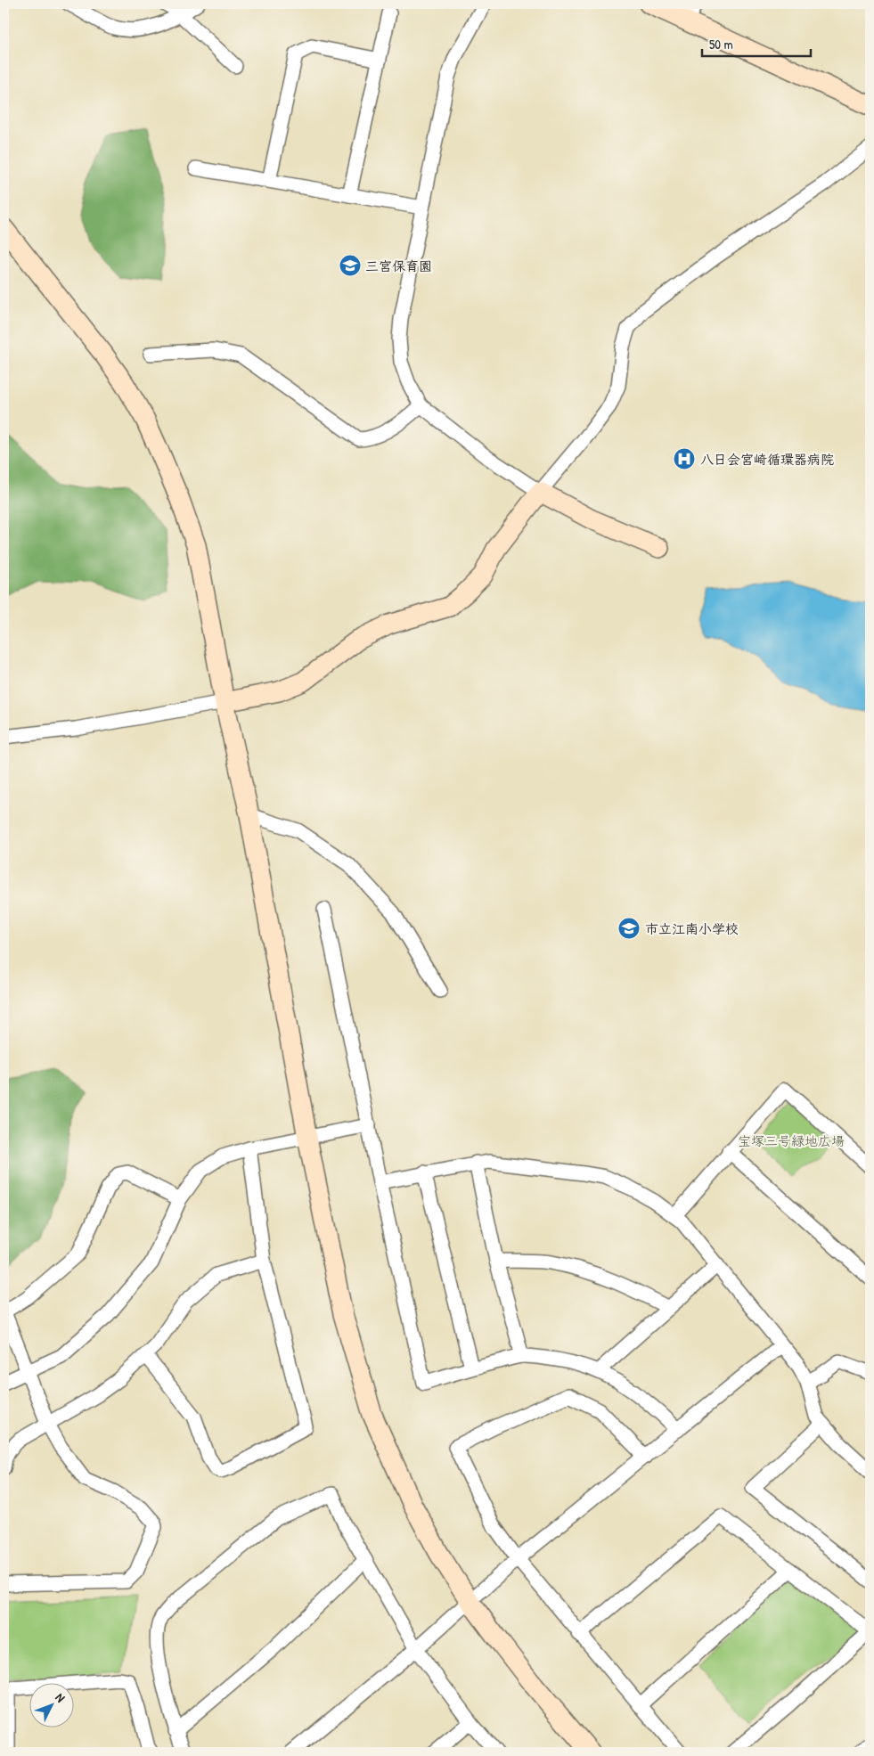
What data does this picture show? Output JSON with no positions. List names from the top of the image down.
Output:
{
  "parks": ["宝塚三号緑地広場"],
  "places": {
    "school or university": ["三宮保育園", "市立江南小学校"],
    "hospital": ["八日会宮崎循環器病院"]
  },
  "scale_bar": "50 m",
  "north": "top right"
}
